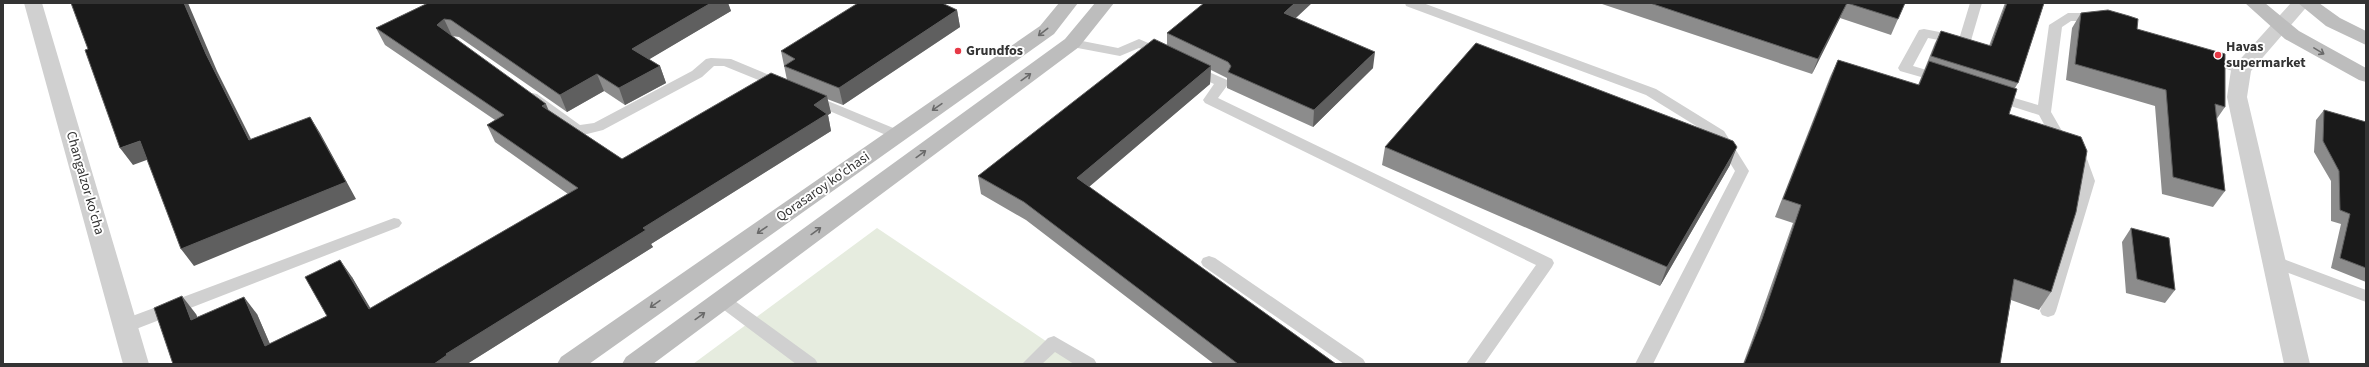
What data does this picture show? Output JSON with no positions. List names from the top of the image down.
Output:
{
  "streets": {
    "main road": ["Qorasaroy ko'chasi"],
    "street": ["Changalzor ko'cha"]
  },
  "places": ["Grundfos", "Havas supermarket"]
}
